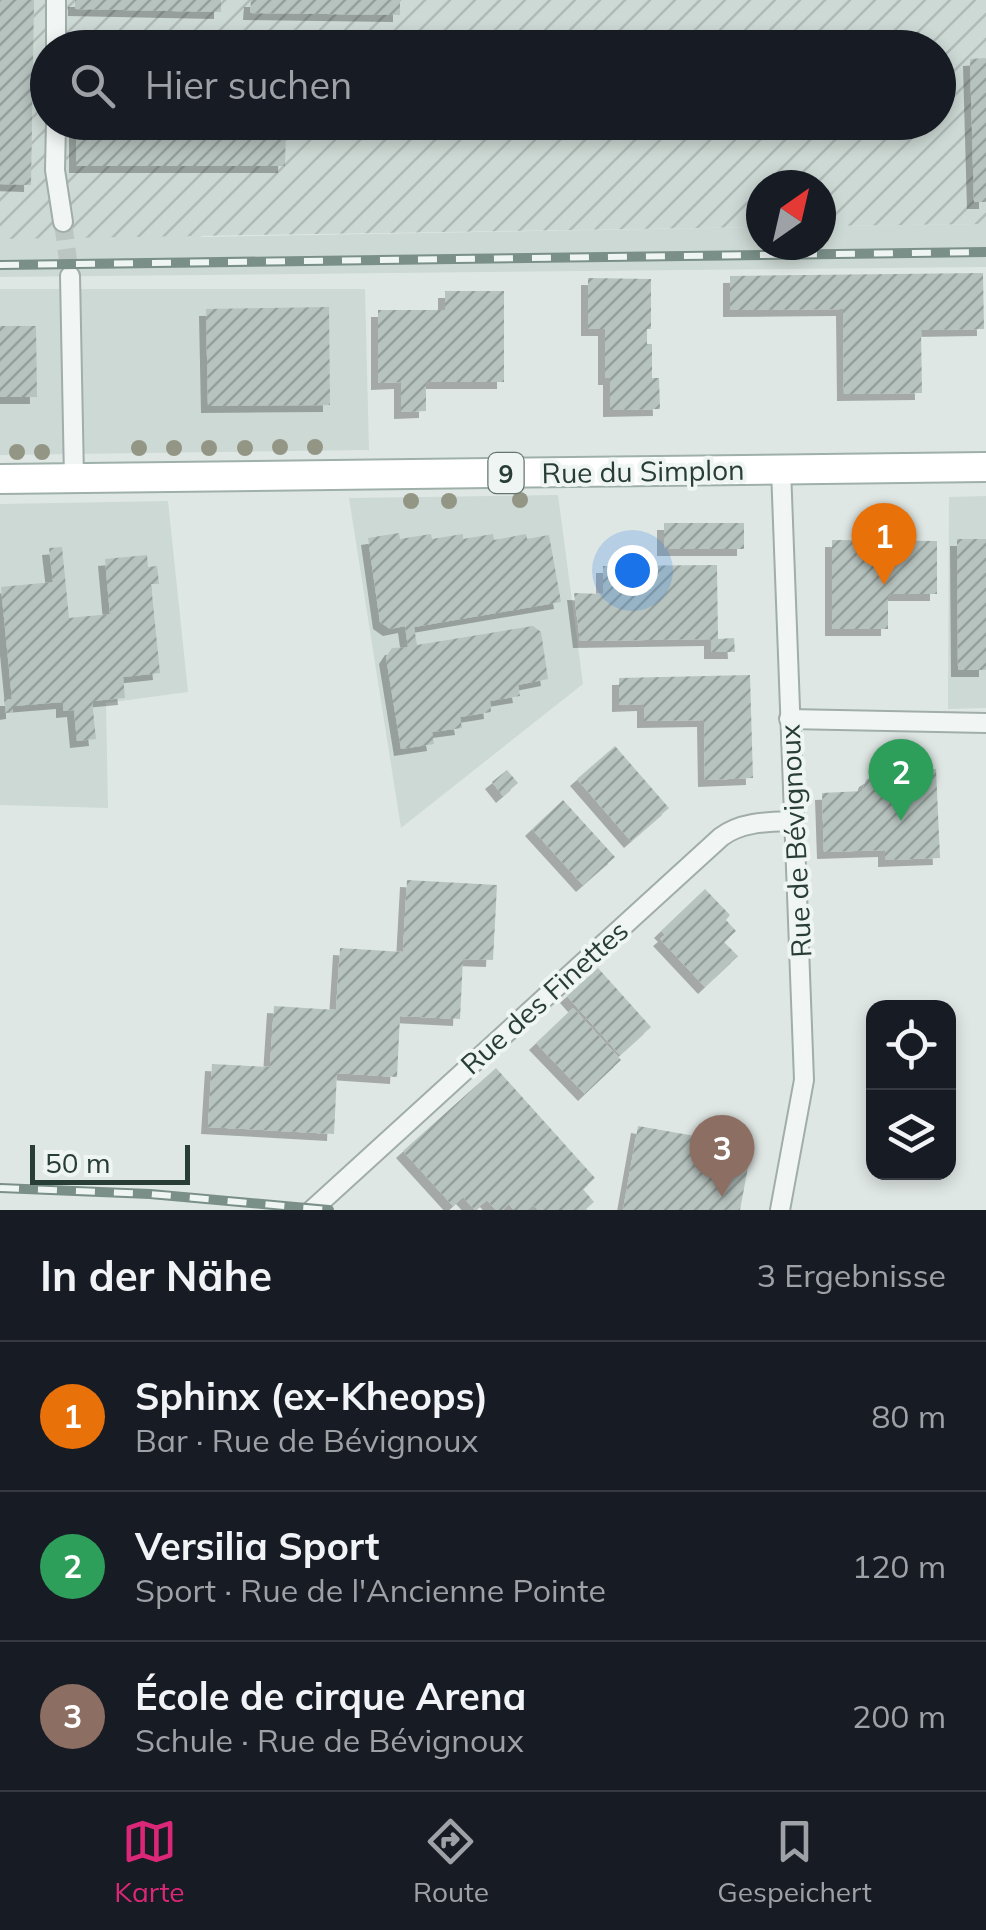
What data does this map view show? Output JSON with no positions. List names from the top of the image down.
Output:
{
  "streets": {
    "main road": ["Rue du Simplon", "9"],
    "street": ["Rue de Bévignoux", "Rue des Finettes"]
  },
  "crossings": [
    ["Rue du Simplon", "Rue de Bévignoux"],
    ["Rue de Bévignoux", "Rue des Finettes"]
  ],
  "scale_bar": "50 m",
  "north": "top right",
  "page": {
    "search": "Hier suchen",
    "pins": ["1", "2", "3"],
    "scale": "50 m",
    "heading": ["In der Nähe", "3 Ergebnisse"],
    "list": [
      {
        "mark": "1",
        "name": "Sphinx (ex-Kheops)",
        "note": "Bar · Rue de Bévignoux",
        "value": "80 m"
      },
      {
        "mark": "2",
        "name": "Versilia Sport",
        "note": "Sport · Rue de l'Ancienne Pointe",
        "value": "120 m"
      },
      {
        "mark": "3",
        "name": "École de cirque Arena",
        "note": "Schule · Rue de Bévignoux",
        "value": "200 m"
      }
    ],
    "nav": ["Karte", "Route", "Gespeichert"]
  }
}
